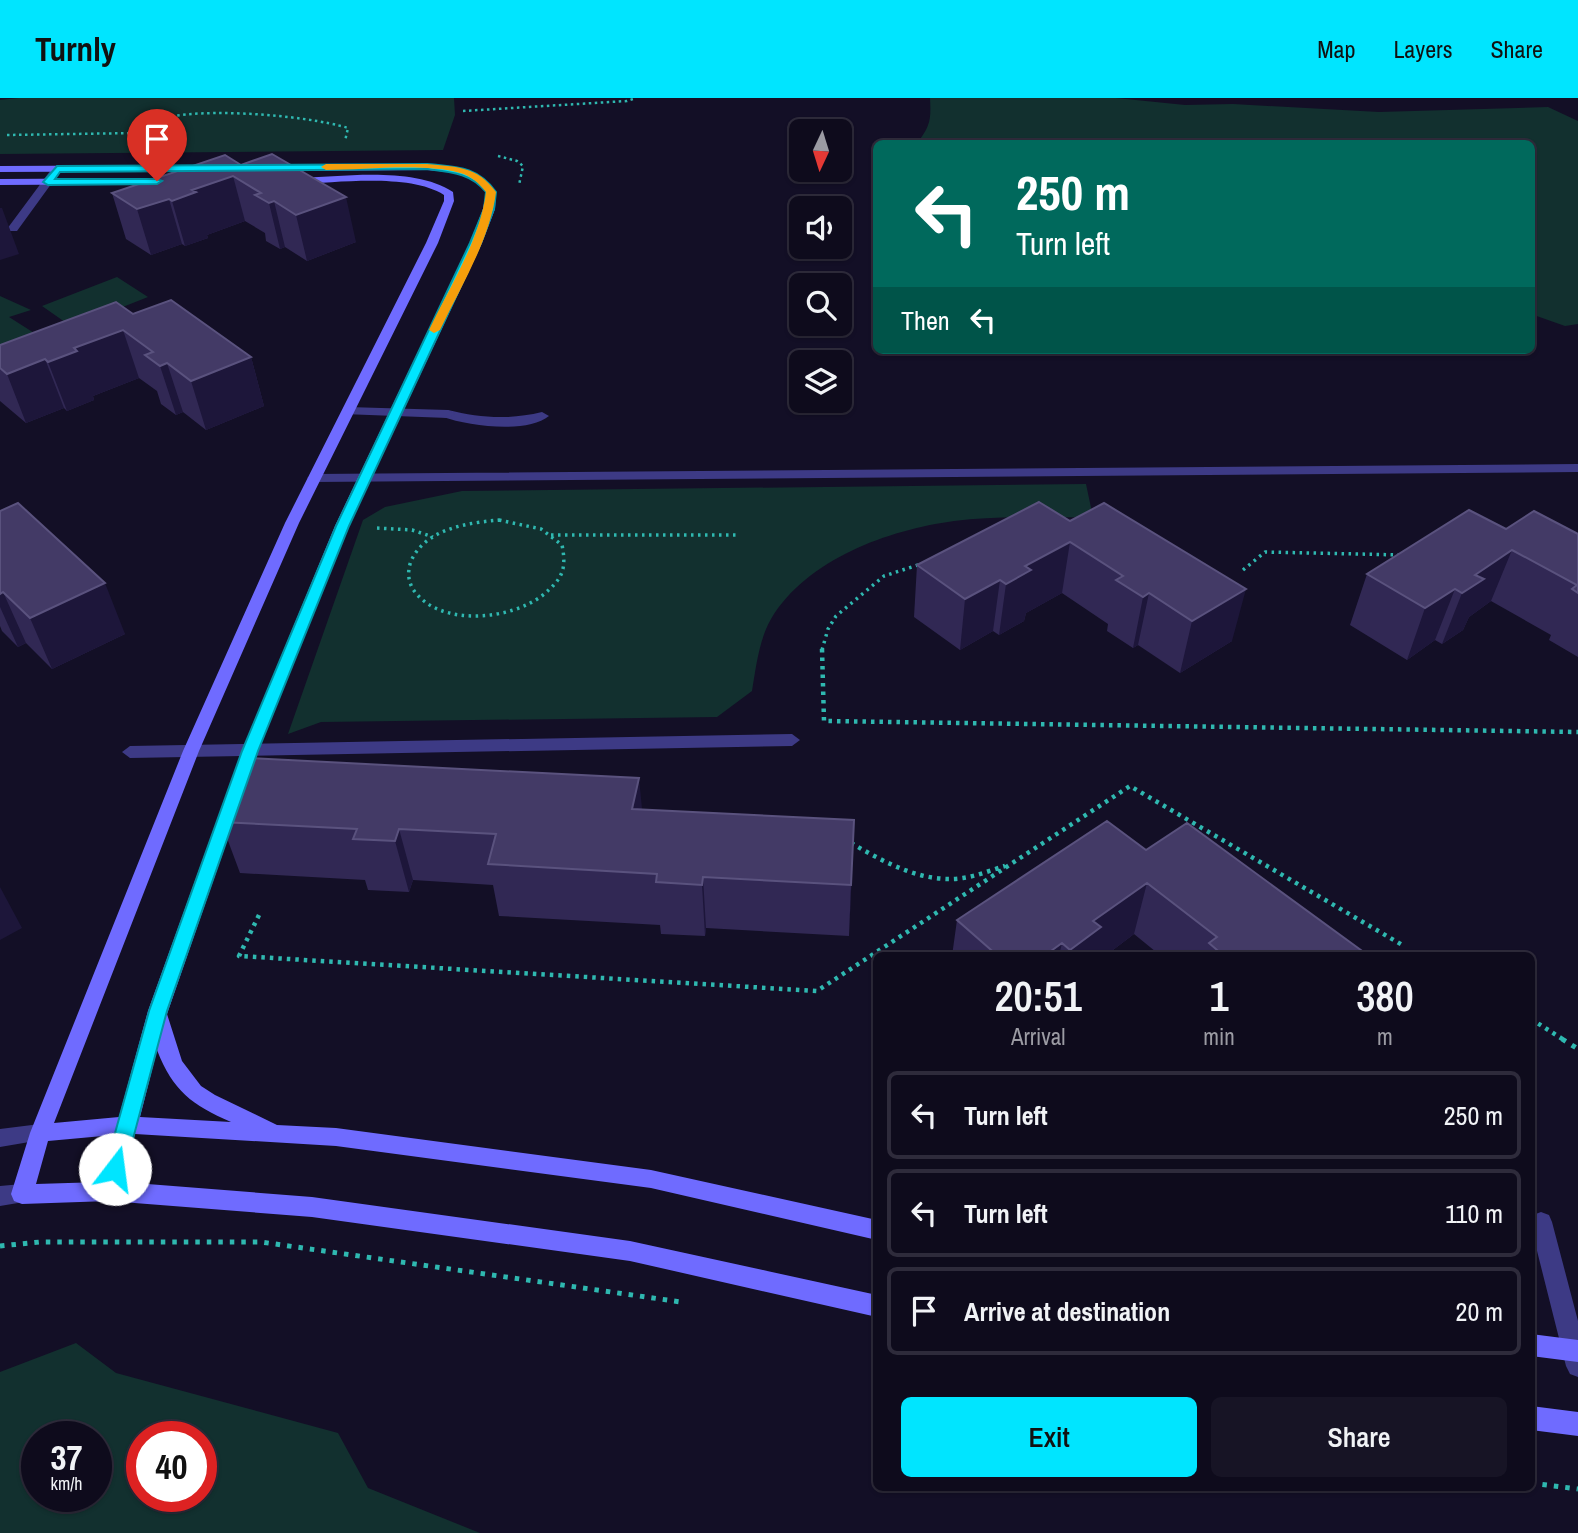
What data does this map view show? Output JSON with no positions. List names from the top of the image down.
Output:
{
  "north": "bottom",
  "page": {
    "header": "Turnly",
    "nav": ["Map", "Layers", "Share"],
    "turn": ["250 m", "Turn left"],
    "then": "Then",
    "eta": [
      "20:51",
      "Arrival",
      "1",
      "min",
      "380",
      "m"
    ],
    "list": [
      {
        "name": "Turn left",
        "value": "250 m"
      },
      {
        "name": "Turn left",
        "value": "110 m"
      },
      {
        "name": "Arrive at destination",
        "value": "20 m"
      }
    ],
    "buttons": ["Exit", "Share"],
    "speed": "37 km/h",
    "limit": "40"
  }
}
